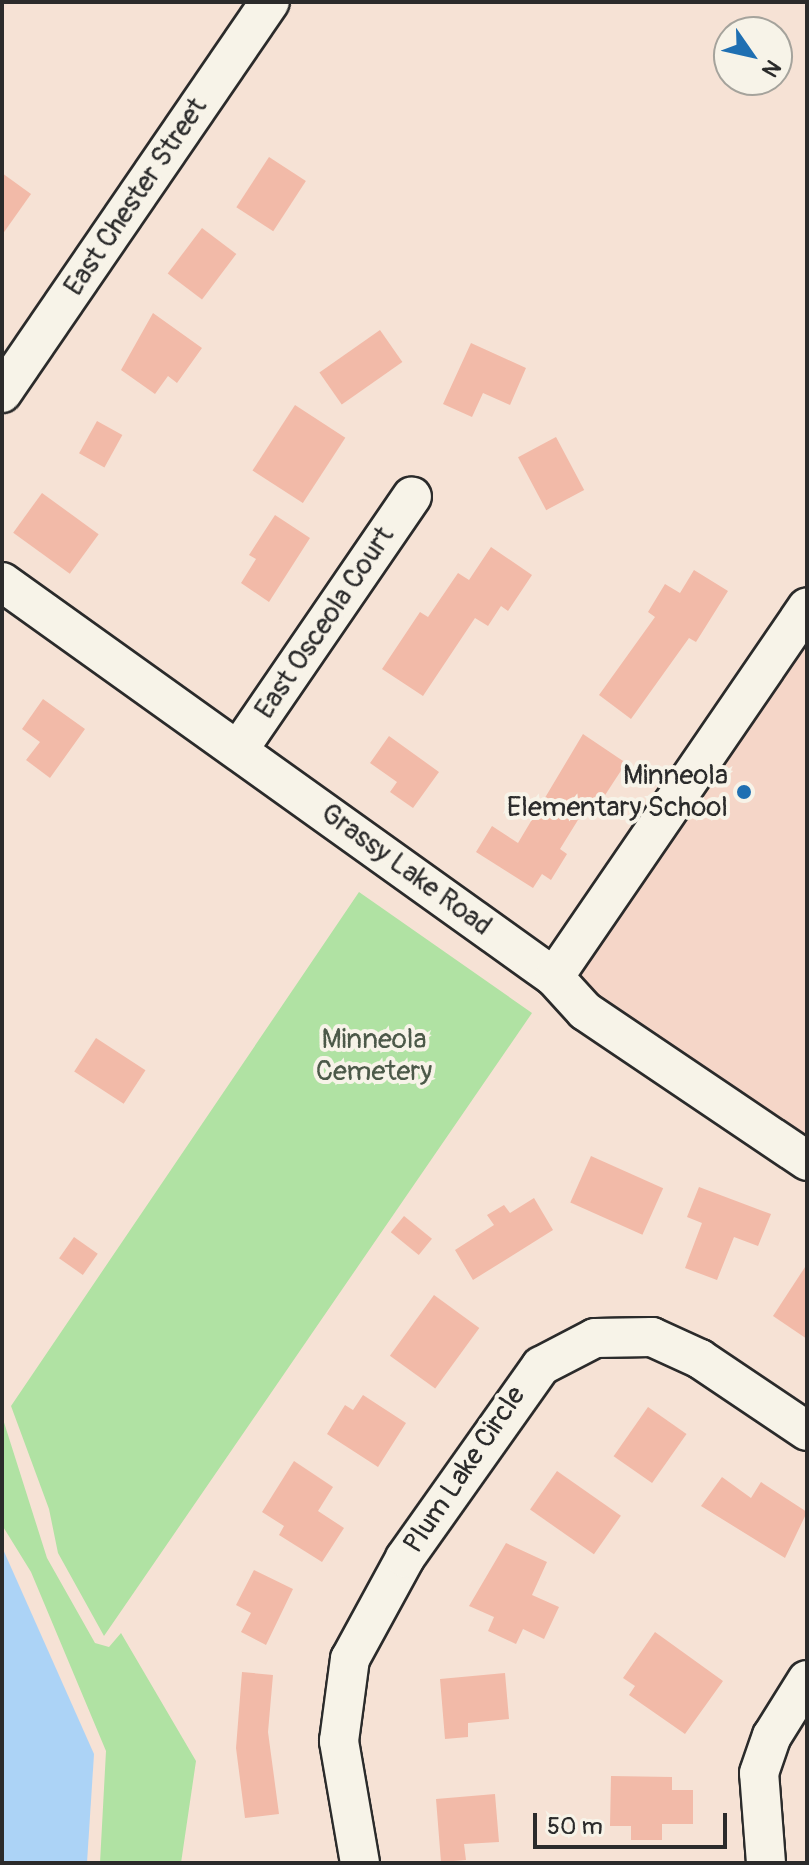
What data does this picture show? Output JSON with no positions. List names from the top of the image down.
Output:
{
  "streets": {
    "street": [
      "East Chester Street",
      "East Osceola Court",
      "Grassy Lake Road",
      "Plum Lake Circle"
    ]
  },
  "crossings": [
    ["East Osceola Court", "Grassy Lake Road"]
  ],
  "parks": ["Minneola Cemetery"],
  "places": ["Minneola Elementary School"],
  "scale_bar": "50 m",
  "north": "bottom right"
}
